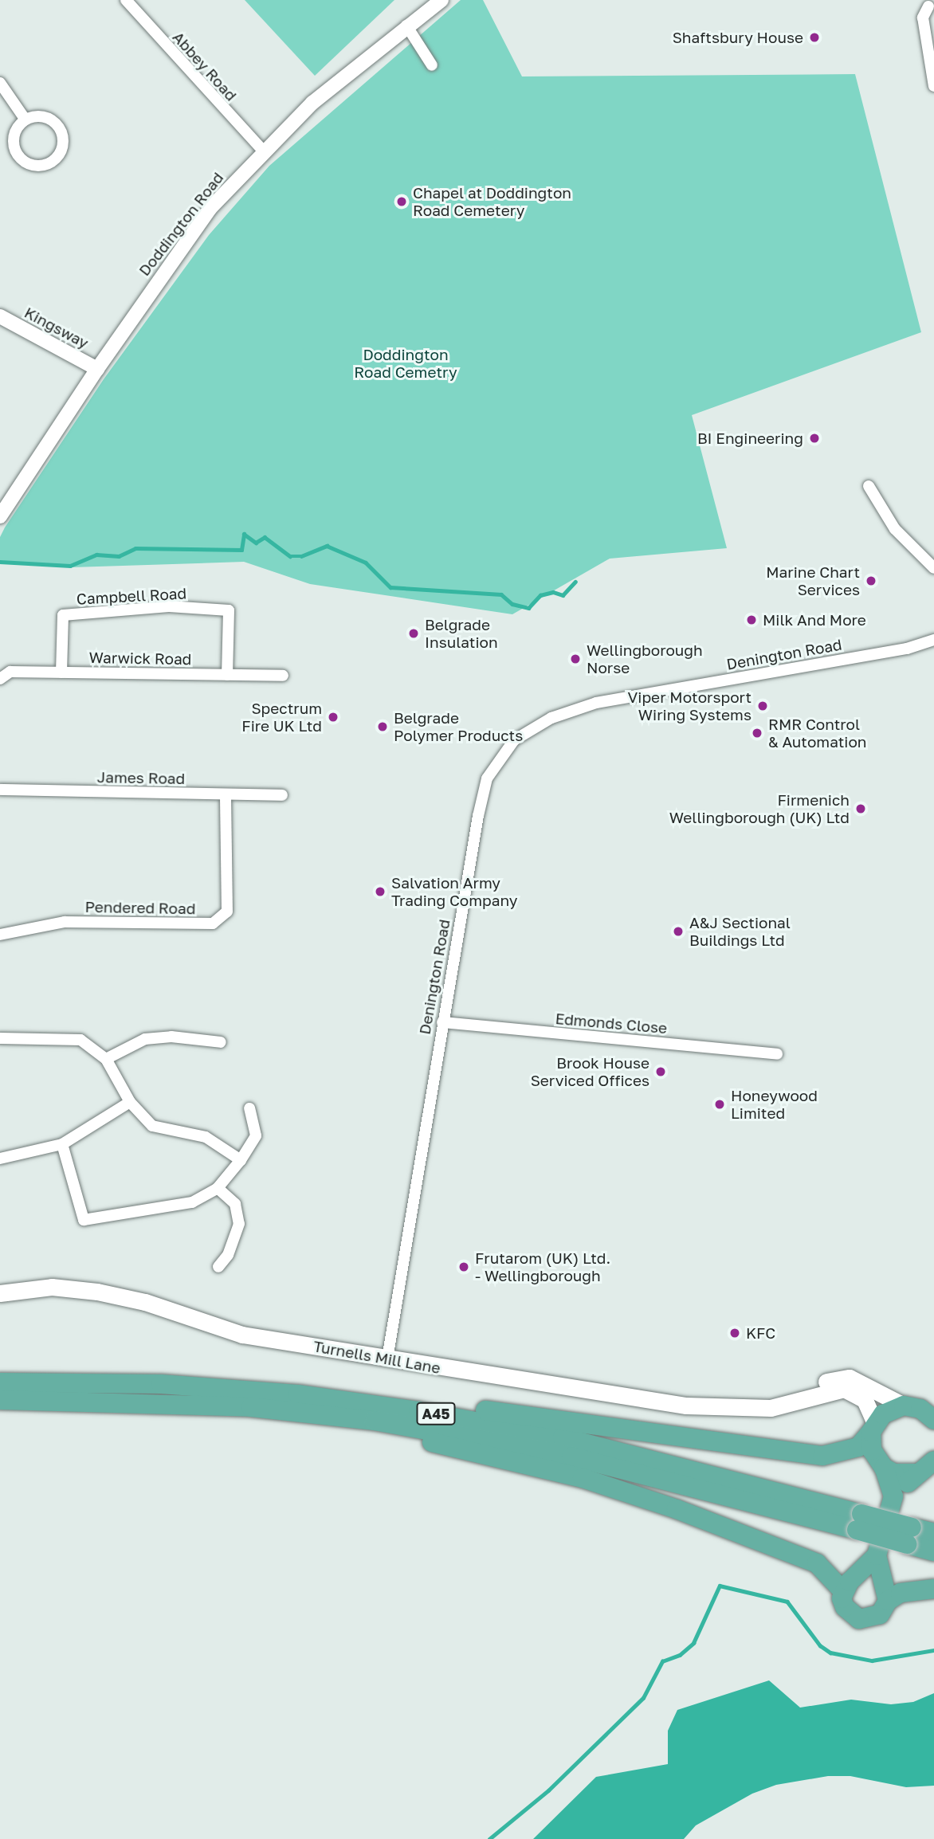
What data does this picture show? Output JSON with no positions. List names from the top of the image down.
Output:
{
  "streets": {
    "highway": ["A45"],
    "main road": ["Turnells Mill Lane"],
    "street": [
      "Abbey Road",
      "Doddington Road",
      "Kingsway",
      "Campbell Road",
      "Denington Road",
      "Warwick Road",
      "James Road",
      "Pendered Road",
      "Edmonds Close"
    ]
  },
  "crossings": [
    ["Abbey Road", "Doddington Road"],
    ["Doddington Road", "Kingsway"],
    ["Campbell Road", "Warwick Road"],
    ["Denington Road", "Edmonds Close"],
    ["Denington Road", "Turnells Mill Lane"],
    ["James Road", "Pendered Road"],
    ["Turnells Mill Lane", "A45"]
  ],
  "parks": ["Doddington Road Cemetry"],
  "places": [
    "Shaftsbury House",
    "Chapel at Doddington Road Cemetery",
    "BI Engineering",
    "Marine Chart Services",
    "Milk And More",
    "Belgrade Insulation",
    "Wellingborough Norse",
    "Viper Motorsport Wiring Systems",
    "Spectrum Fire UK Ltd",
    "Belgrade Polymer Products",
    "RMR Control & Automation",
    "Firmenich Wellingborough (UK) Ltd",
    "Salvation Army Trading Company",
    "A&J Sectional Buildings Ltd",
    "Brook House Serviced Offices",
    "Honeywood Limited",
    "Frutarom (UK) Ltd. - Wellingborough",
    "KFC"
  ]
}
